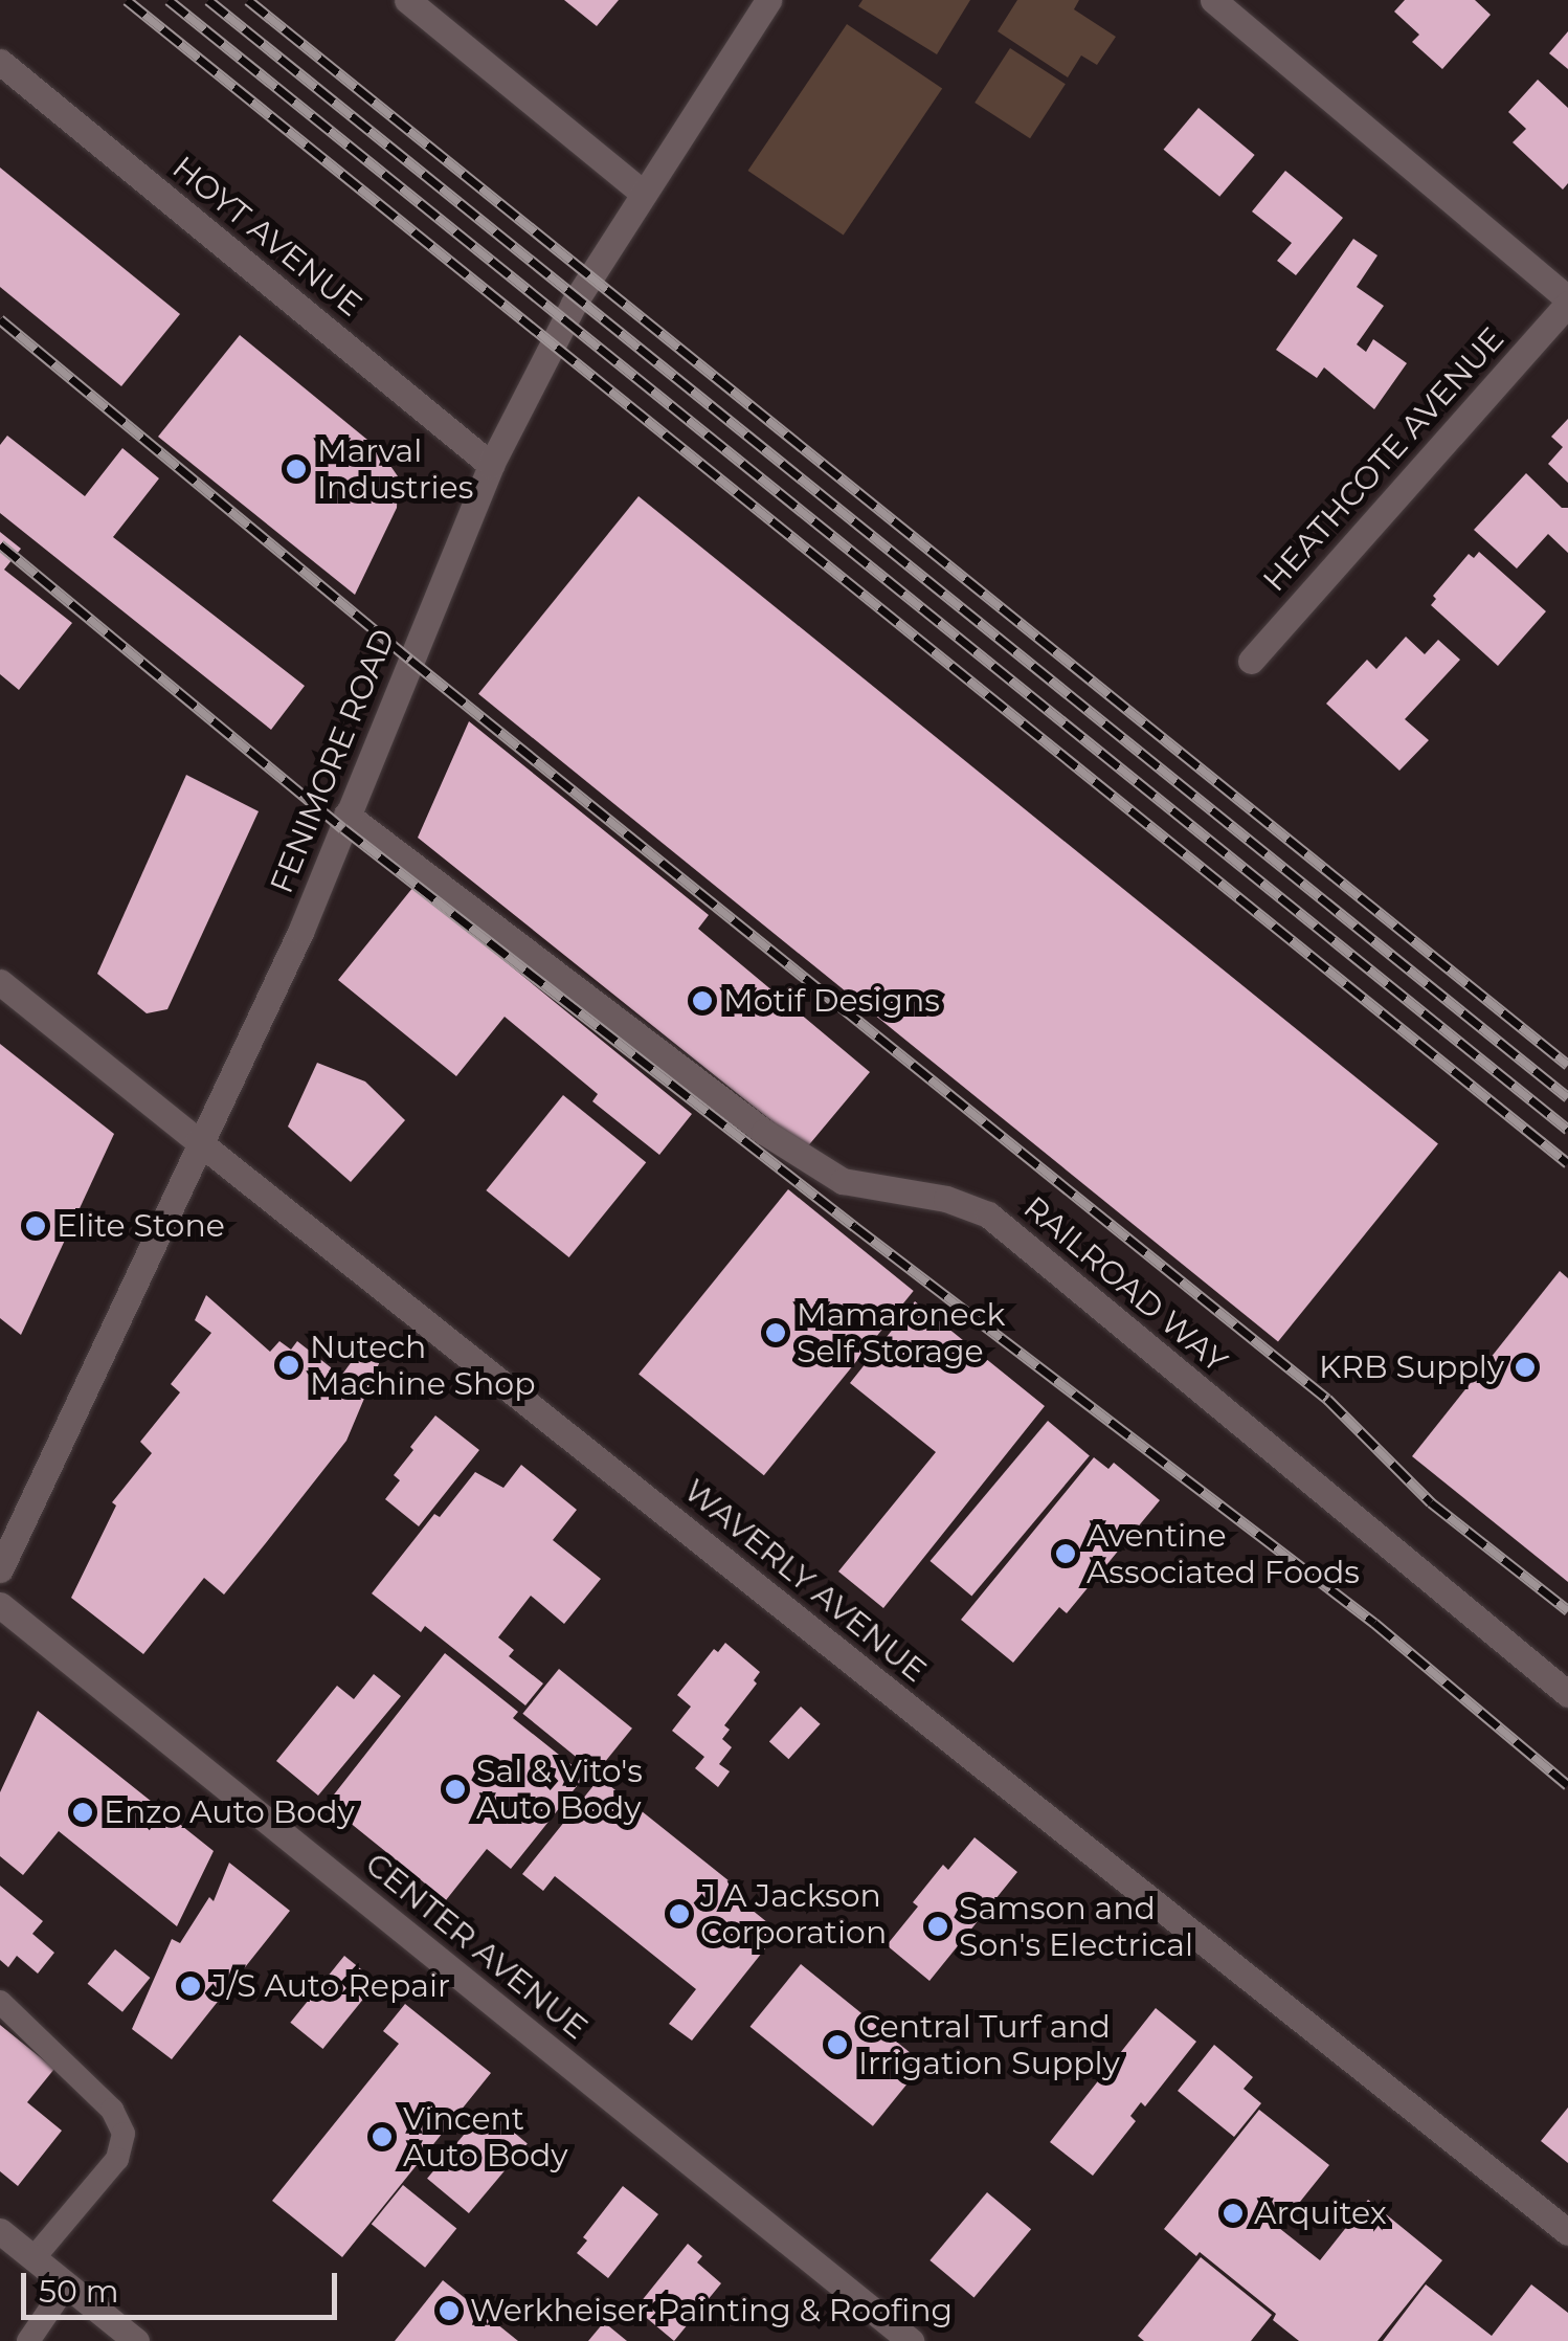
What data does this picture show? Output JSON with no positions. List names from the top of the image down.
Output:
{
  "streets": {
    "street": [
      "HOYT AVENUE",
      "HEATHCOTE AVENUE",
      "FENIMORE ROAD",
      "RAILROAD WAY",
      "WAVERLY AVENUE",
      "CENTER AVENUE"
    ]
  },
  "crossings": [
    ["HOYT AVENUE", "FENIMORE ROAD"],
    ["FENIMORE ROAD", "RAILROAD WAY"],
    ["FENIMORE ROAD", "WAVERLY AVENUE"]
  ],
  "places": [
    "Marval Industries",
    "Motif Designs",
    "Elite Stone",
    "Mamaroneck Self Storage",
    "Nutech Machine Shop",
    "KRB Supply",
    "Aventine Associated Foods",
    "Sal & Vito's Auto Body",
    "Enzo Auto Body",
    "J A Jackson Corporation",
    "Samson and Son's Electrical",
    "J/S Auto Repair",
    "Central Turf and Irrigation Supply",
    "Vincent Auto Body",
    "Arquitex",
    "Werkheiser Painting & Roofing"
  ],
  "scale_bar": "50 m"
}
